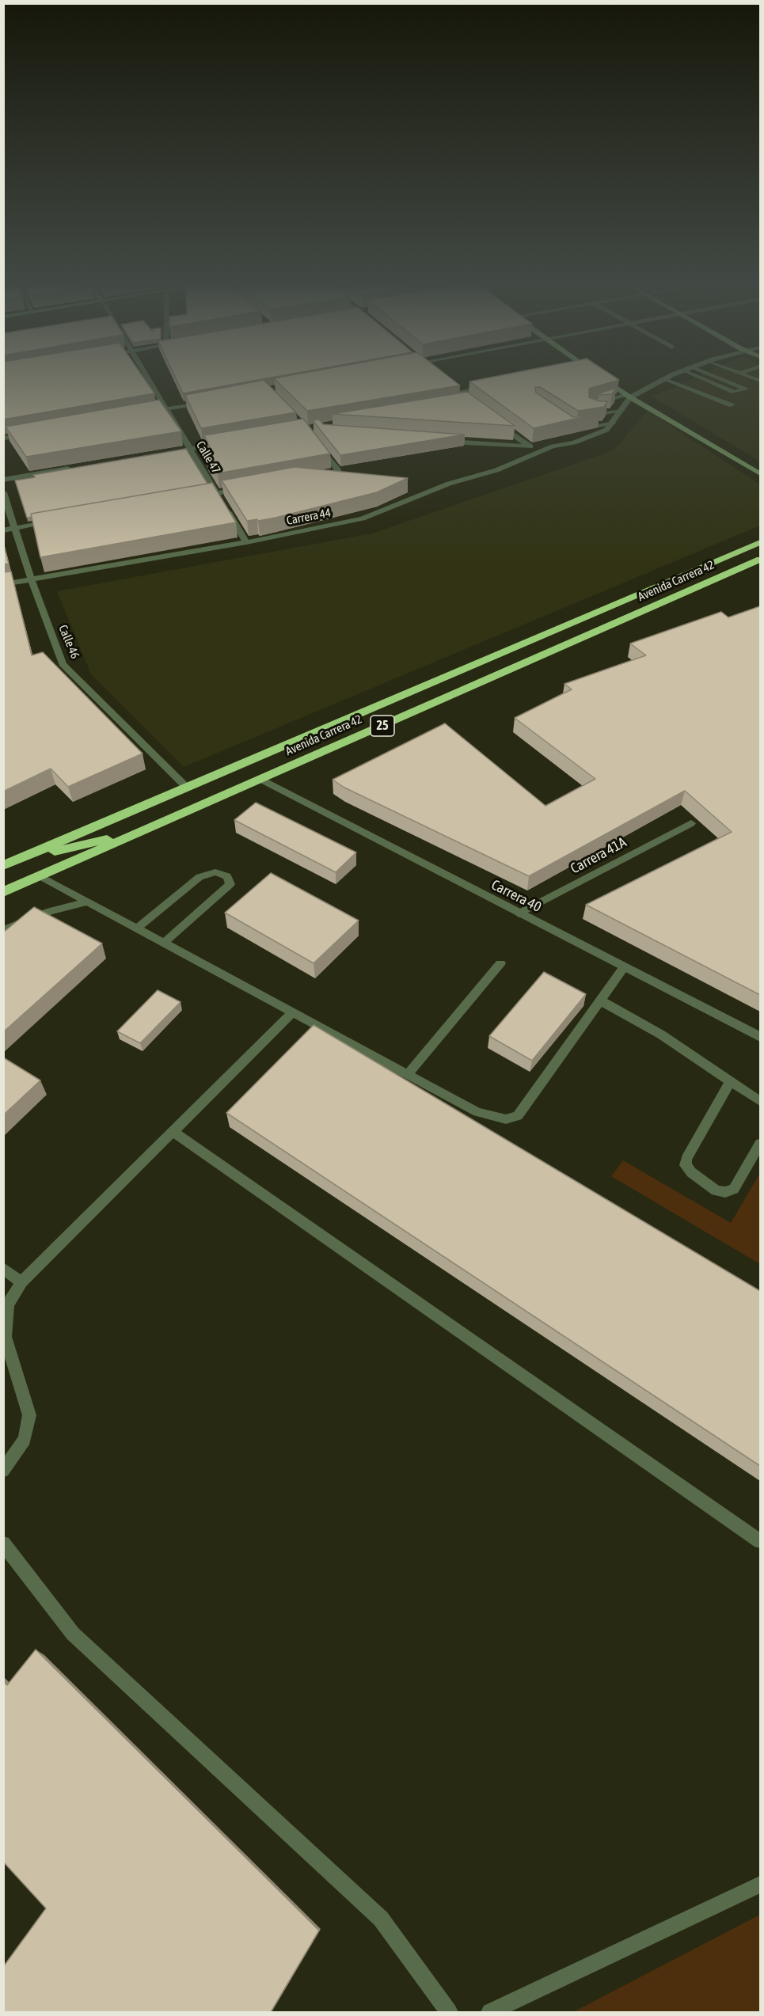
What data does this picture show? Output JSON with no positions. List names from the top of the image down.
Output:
{
  "streets": {
    "highway": ["Avenida Carrera 42", "25"],
    "street": [
      "Calle 47",
      "Carrera 44",
      "Calle 46",
      "Carrera 40"
    ],
    "lane": ["Carrera 41A"]
  },
  "crossings": [
    ["Calle 47", "Carrera 44"],
    ["Carrera 44", "Calle 46"],
    ["Avenida Carrera 42", "Calle 46"],
    ["Avenida Carrera 42", "Carrera 40"],
    ["Carrera 41A", "Carrera 40"]
  ]
}
